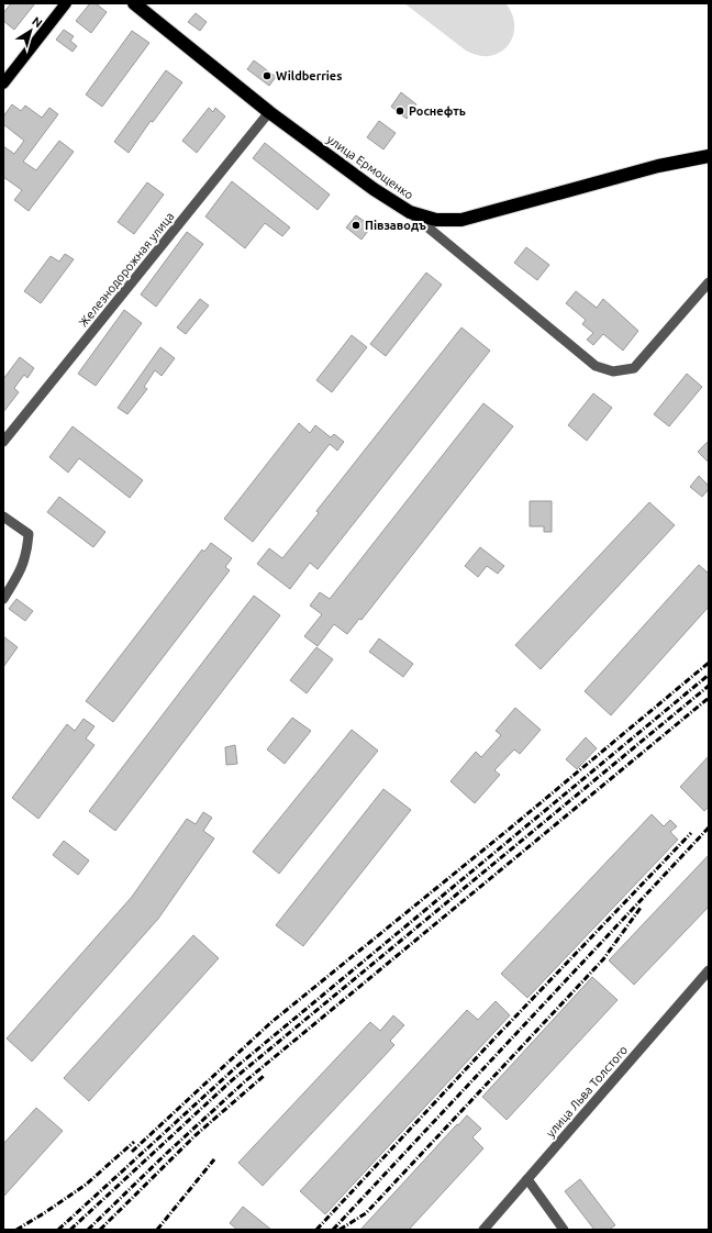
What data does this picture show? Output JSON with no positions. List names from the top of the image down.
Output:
{
  "streets": {
    "highway": ["улица Ермощенко"],
    "street": ["Железнодорожная улица", "улица Льва Толстого"]
  },
  "crossings": [
    ["улица Ермощенко", "Железнодорожная улица"]
  ],
  "places": ["Wildberries", "Роснефть", "Пiвзаводъ"],
  "north": "top right"
}
